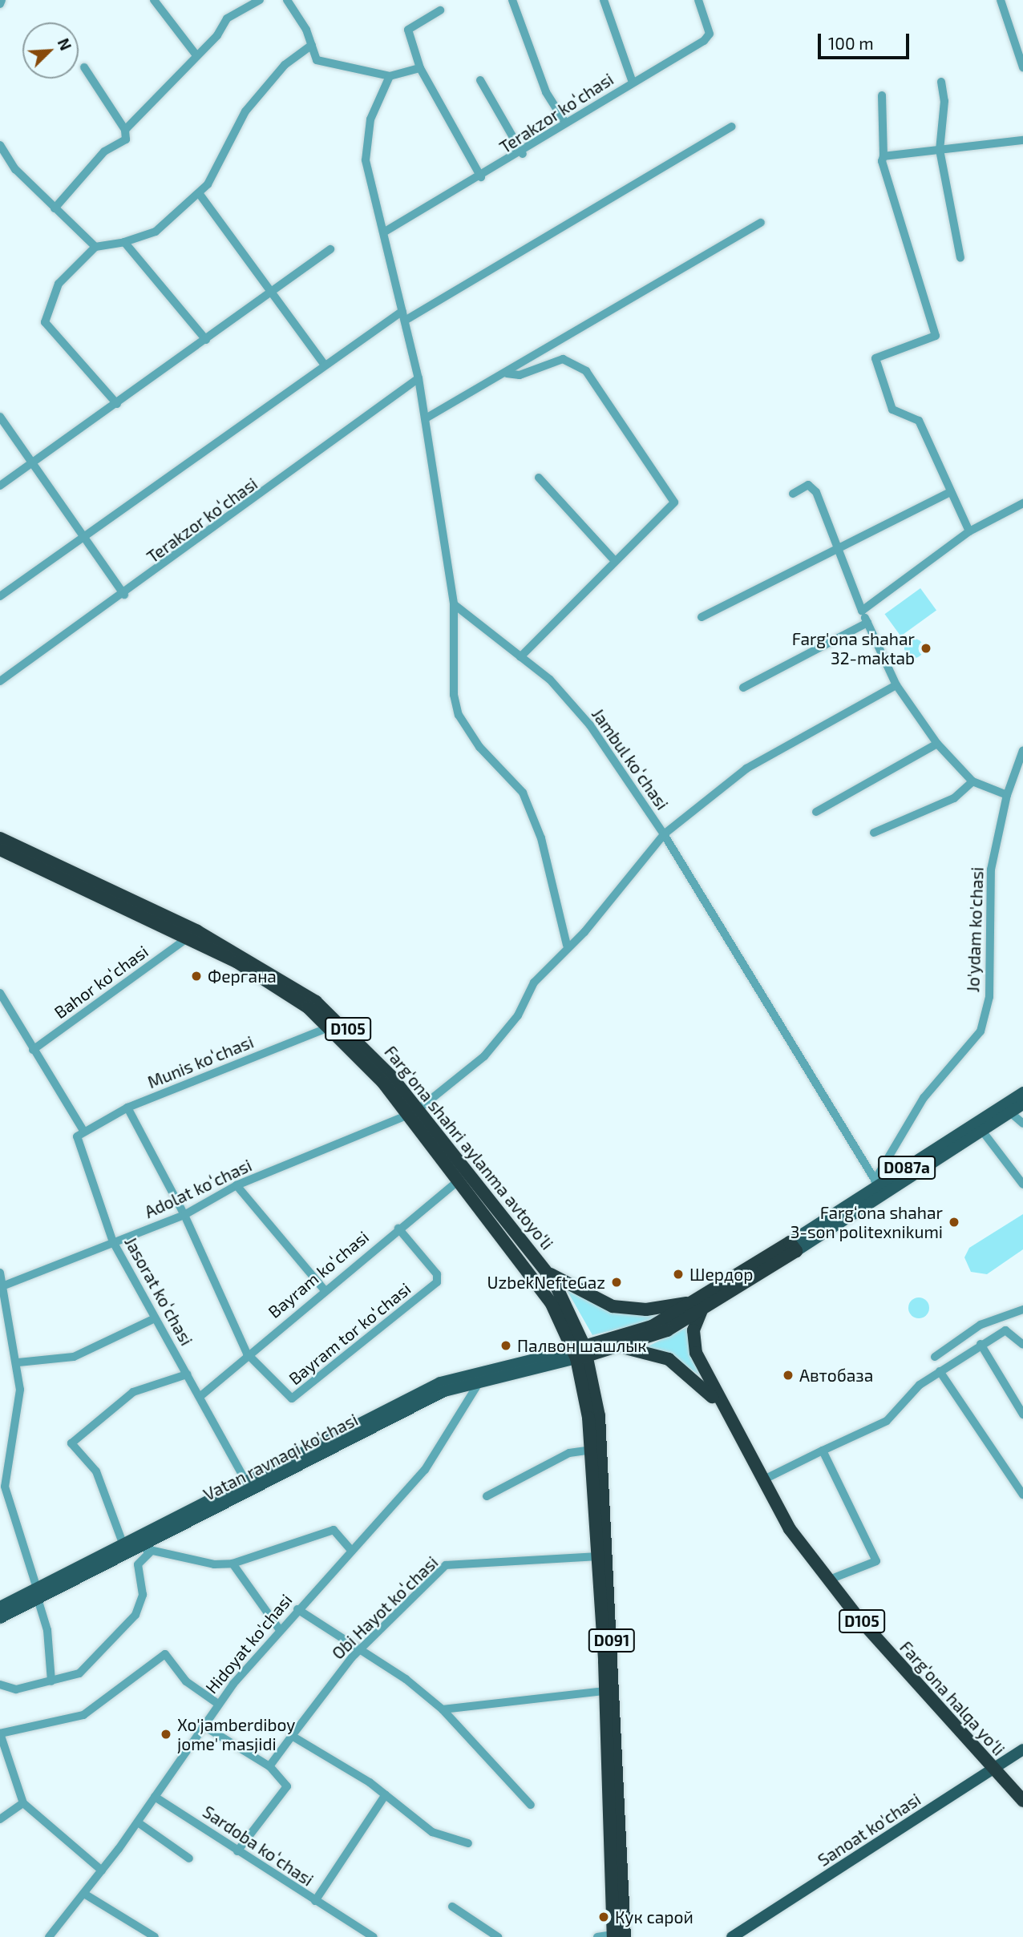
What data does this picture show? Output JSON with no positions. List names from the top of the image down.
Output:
{
  "streets": {
    "highway": [
      "D105",
      "Farg‘ona shahri aylanma avtoyo‘li",
      "D091",
      "Farg‘ona halqa yo‘li"
    ],
    "main road": ["D087a", "Vatan ravnaqi ko'chasi", "Sanoat ko'chasi"],
    "street": [
      "Terakzor koʻchasi",
      "Jambul koʻchasi",
      "Jo'ydam ko'chasi",
      "Bahor koʻchasi",
      "Munis koʻchasi",
      "Adolat koʻchasi",
      "Bayram koʻchasi",
      "Jasorat koʻchasi",
      "Bayram tor koʻchasi",
      "Obi Hayot koʻchasi",
      "Hidoyat ko'chasi",
      "Sardoba koʻchasi"
    ]
  },
  "crossings": [
    ["Jambul koʻchasi", "Jo'ydam ko'chasi"],
    ["Jambul koʻchasi", "D087a"],
    ["Jambul koʻchasi", "Adolat koʻchasi"],
    ["Jo'ydam ko'chasi", "D087a"],
    ["Bahor koʻchasi", "Farg‘ona shahri aylanma avtoyo‘li"],
    ["D105", "Farg‘ona shahri aylanma avtoyo‘li"],
    ["D105", "D087a"],
    ["D105", "Vatan ravnaqi ko'chasi"],
    ["D105", "D091"],
    ["D105", "Farg‘ona halqa yo‘li"],
    ["Munis koʻchasi", "Farg‘ona shahri aylanma avtoyo‘li"],
    ["Munis koʻchasi", "Jasorat koʻchasi"],
    ["Munis koʻchasi", "Bayram tor koʻchasi"],
    ["Farg‘ona shahri aylanma avtoyo‘li", "Adolat koʻchasi"],
    ["Farg‘ona shahri aylanma avtoyo‘li", "Bayram koʻchasi"],
    ["Farg‘ona shahri aylanma avtoyo‘li", "Vatan ravnaqi ko'chasi"],
    ["Farg‘ona shahri aylanma avtoyo‘li", "D091"],
    ["Adolat koʻchasi", "Jasorat koʻchasi"],
    ["Adolat koʻchasi", "Bayram tor koʻchasi"],
    ["Bayram koʻchasi", "Jasorat koʻchasi"],
    ["Bayram koʻchasi", "Bayram tor koʻchasi"],
    ["Jasorat koʻchasi", "Vatan ravnaqi ko'chasi"],
    ["Vatan ravnaqi ko'chasi", "D091"],
    ["Vatan ravnaqi ko'chasi", "Hidoyat ko'chasi"],
    ["Obi Hayot koʻchasi", "D091"],
    ["Hidoyat ko'chasi", "Sardoba koʻchasi"],
    ["Farg‘ona halqa yo‘li", "Sanoat ko'chasi"]
  ],
  "places": [
    "Farg'ona shahar 32-maktab",
    "Фергана",
    "Farg‘ona shahar 3-son politexnikumi",
    "Шердор",
    "UzbekNefteGaz",
    "Палвон шашлык",
    "Автобаза",
    "Xo'jamberdiboy jome' masjidi",
    "Кук сарой"
  ],
  "scale_bar": "100 m",
  "north": "top right"
}
